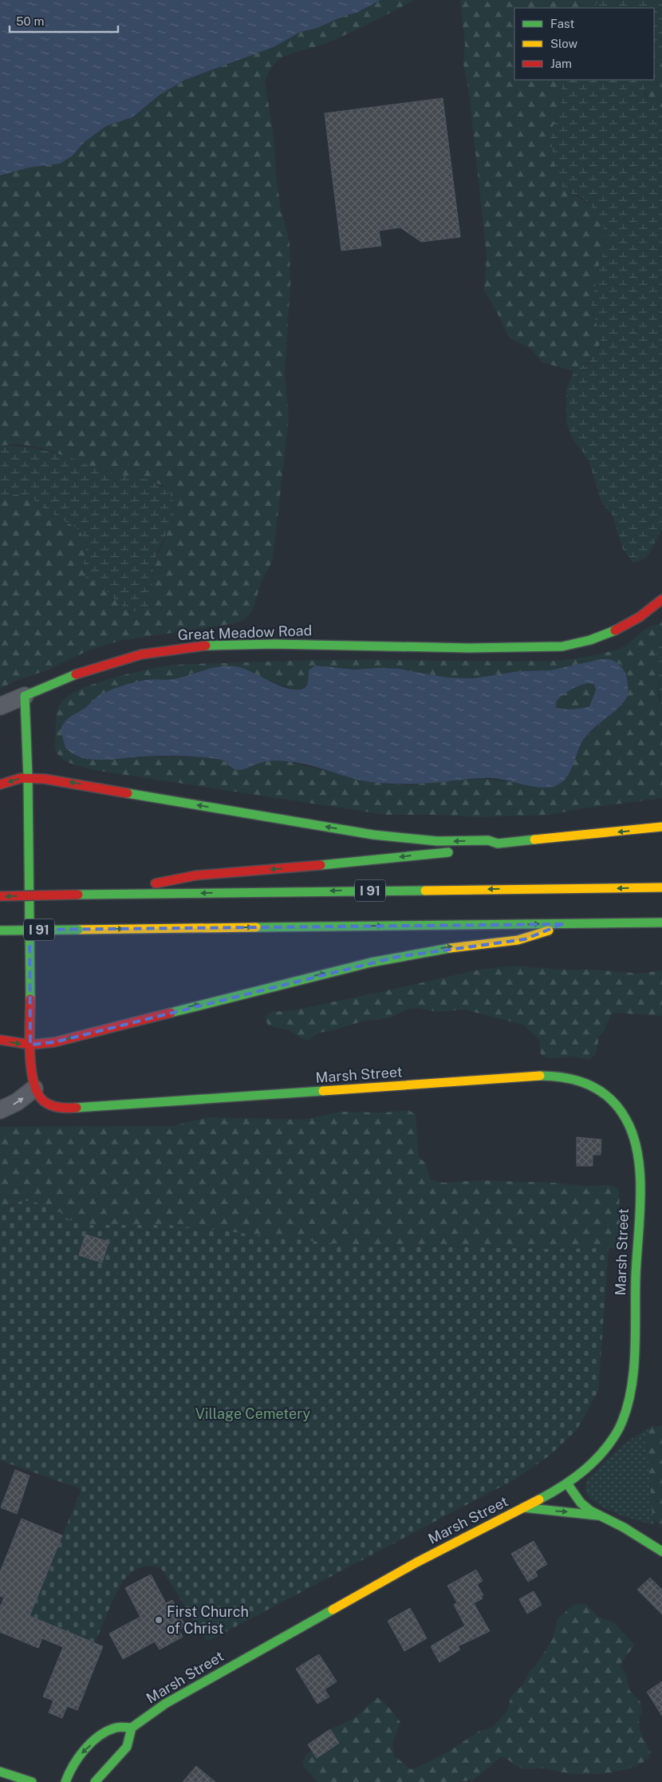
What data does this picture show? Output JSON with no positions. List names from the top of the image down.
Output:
{
  "streets": {
    "main road": ["Great Meadow Road", "I 91", "Marsh Street"]
  },
  "parks": ["Village Cemetery"],
  "places": ["First Church of Christ"],
  "legend": ["Fast", "Slow", "Jam"],
  "scale_bar": "50 m"
}
